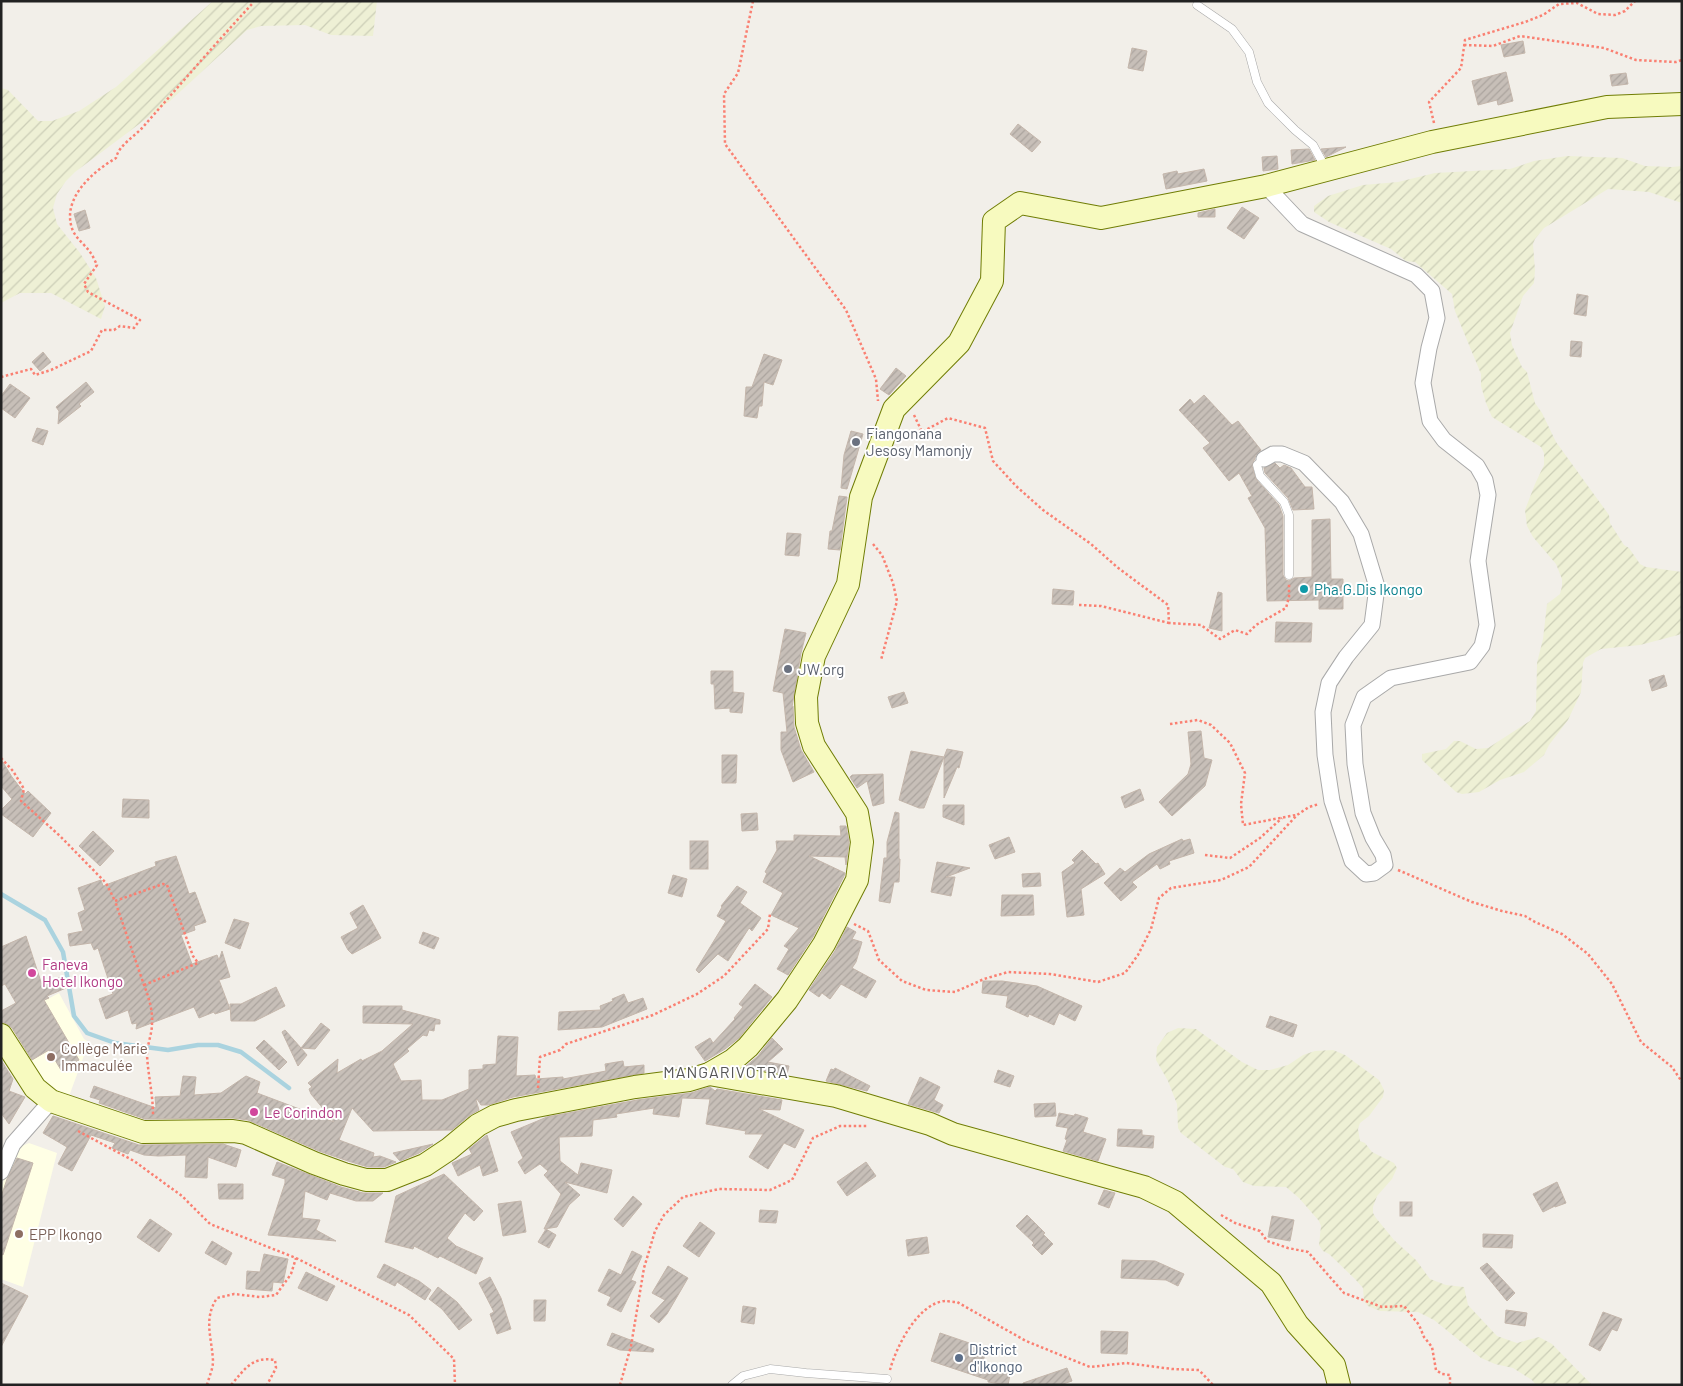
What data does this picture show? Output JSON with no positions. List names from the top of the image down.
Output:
{
  "districts": ["MANGARIVOTRA"],
  "places": [
    "Fiangonana Jesosy Mamonjy",
    "Pha.G.Dis Ikongo",
    "JW.org",
    "Faneva Hotel Ikongo",
    "Collège Marie Immaculée",
    "Le Corindon",
    "EPP Ikongo",
    "District d'Ikongo"
  ]
}
